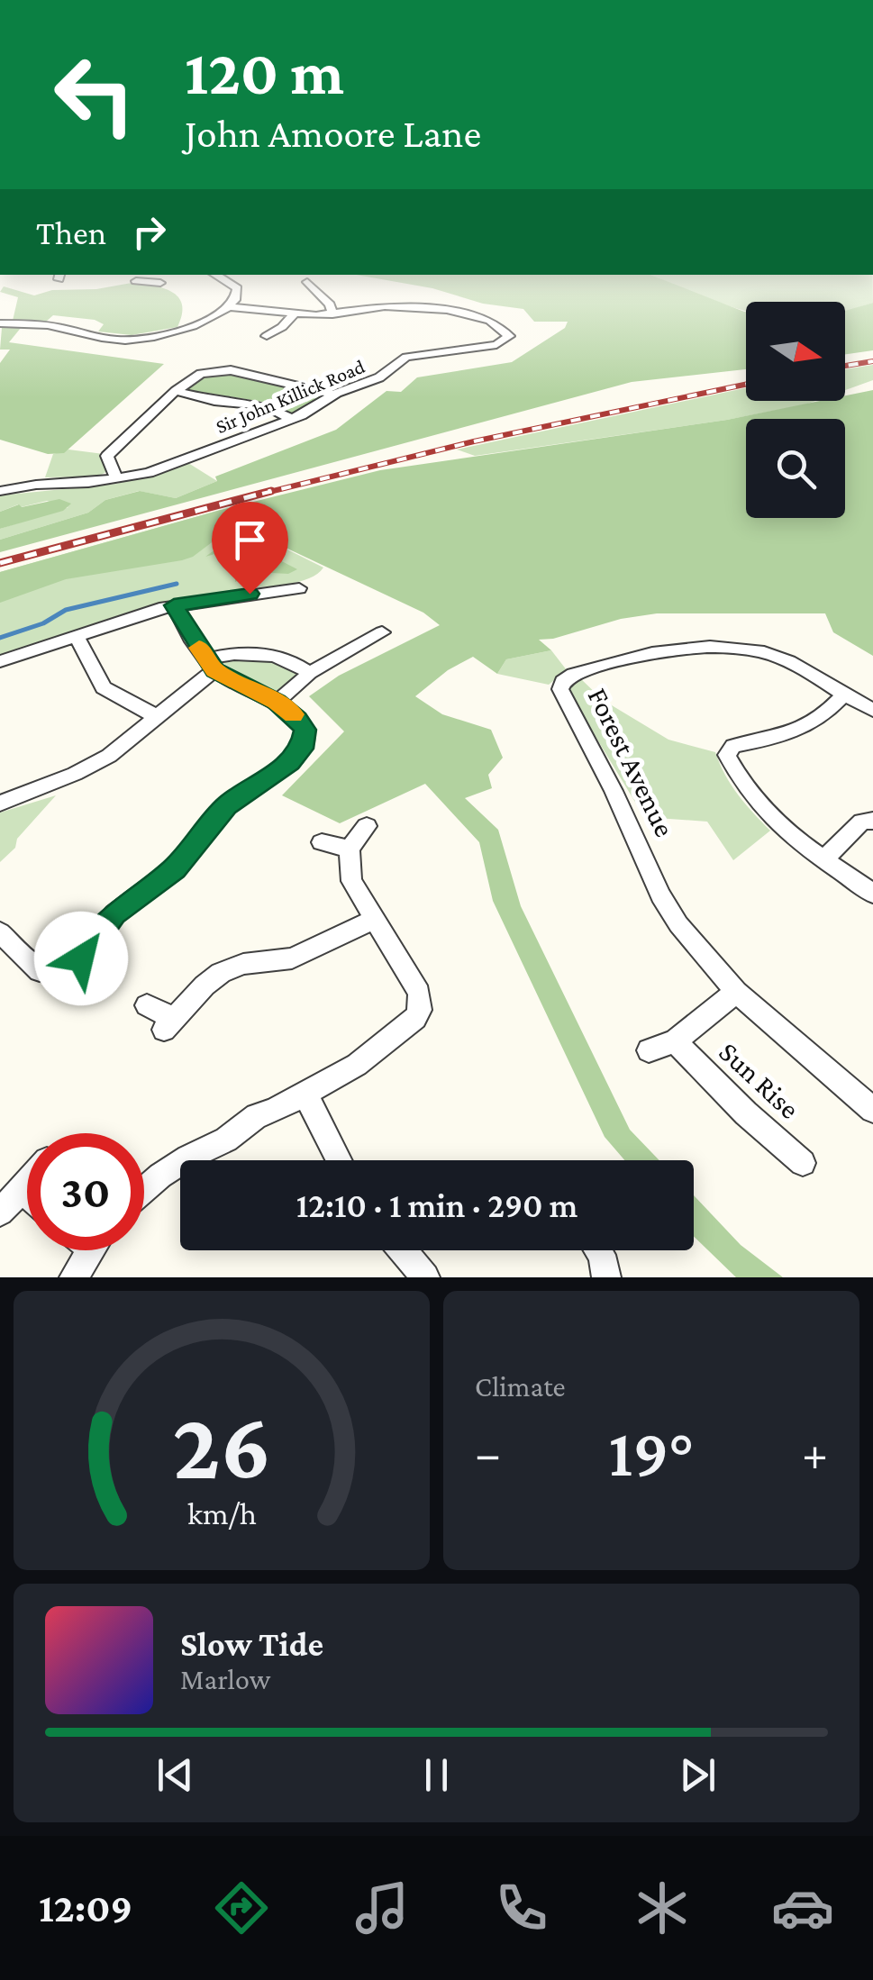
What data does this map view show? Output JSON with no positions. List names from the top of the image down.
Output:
{
  "streets": {
    "street": ["Sir John Killick Road", "Forest Avenue", "Sun Rise"]
  },
  "crossings": [
    ["Forest Avenue", "Sun Rise"]
  ],
  "north": "right",
  "page": {
    "turn": ["120 m", "John Amoore Lane"],
    "then": "Then",
    "limit": "30",
    "trip": "12:10 · 1 min · 290 m",
    "tile": "Climate",
    "heat": ["−", "19°", "+"],
    "song": ["Slow Tide", "Marlow"],
    "tabs": "12:09",
    "gauge": ["26", "km/h"]
  }
}
